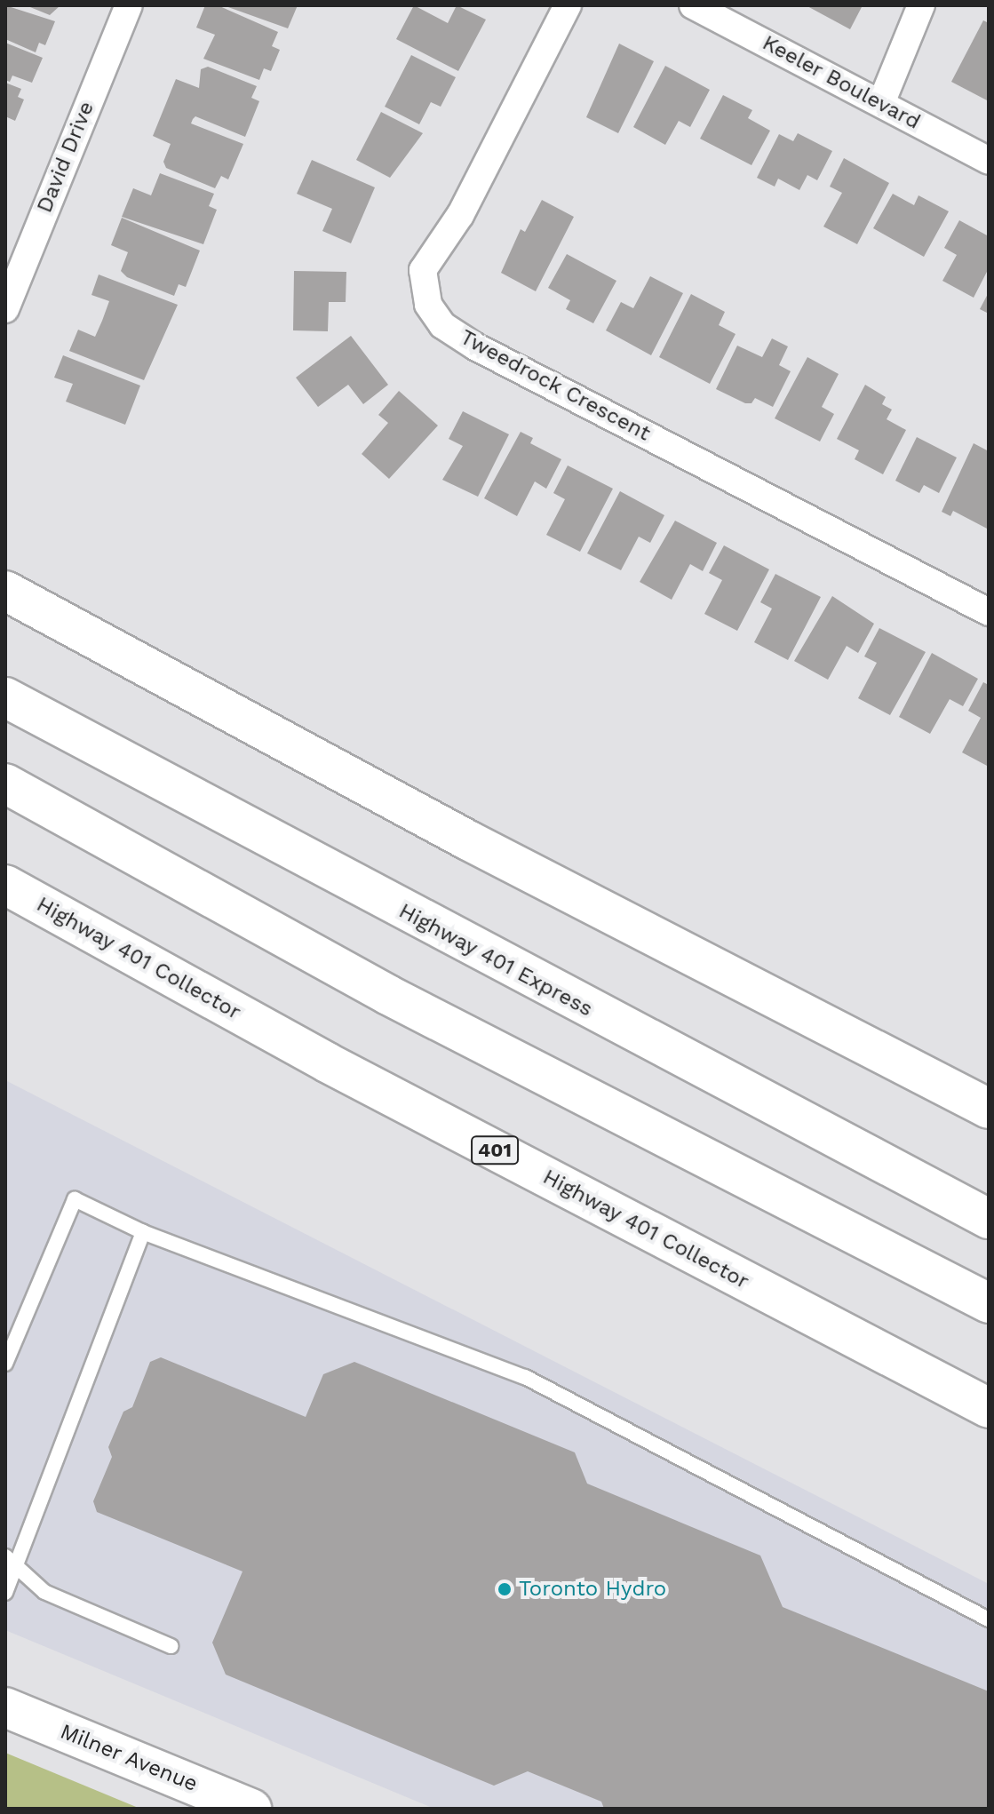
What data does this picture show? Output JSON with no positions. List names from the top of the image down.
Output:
{
  "streets": {
    "main road": [
      "Highway 401 Collector",
      "Highway 401 Express",
      "401",
      "Milner Avenue"
    ],
    "street": ["Keeler Boulevard", "David Drive", "Tweedrock Crescent"]
  },
  "places": ["Toronto Hydro"]
}
